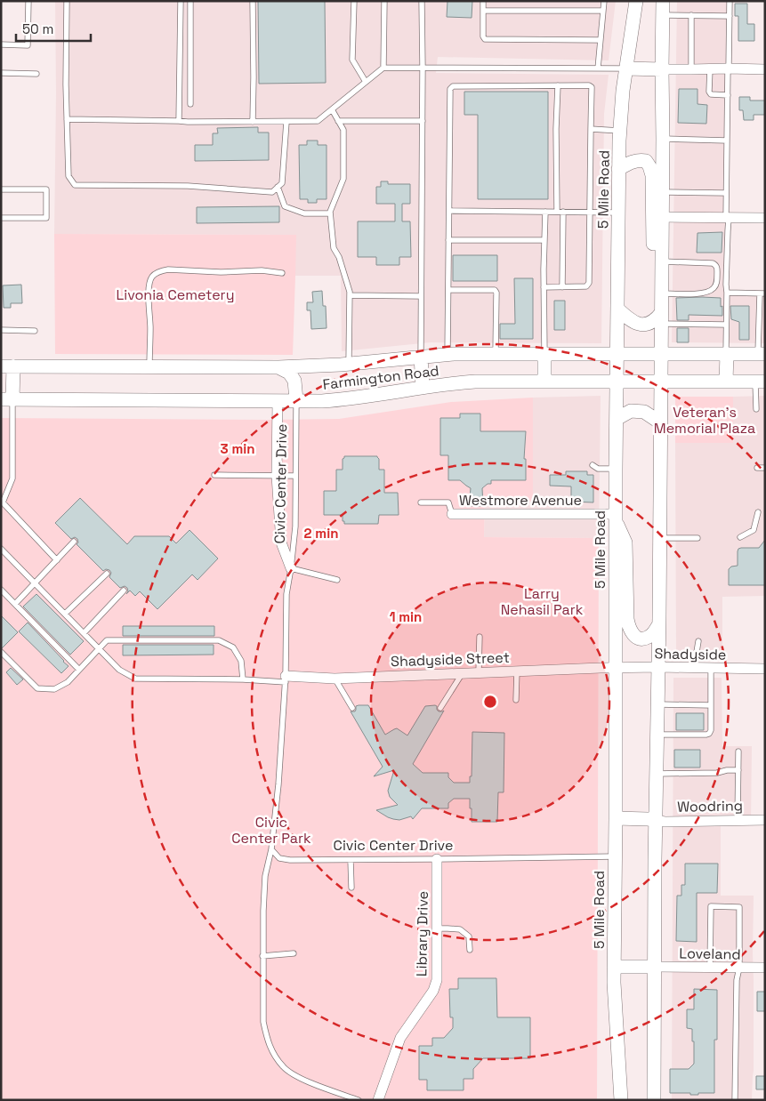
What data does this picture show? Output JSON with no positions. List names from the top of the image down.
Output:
{
  "streets": {
    "main road": ["5 Mile Road", "Farmington Road"],
    "street": [
      "Civic Center Drive",
      "Westmore Avenue",
      "Shadyside",
      "Shadyside Street",
      "Woodring",
      "Library Drive",
      "Loveland"
    ]
  },
  "crossings": [
    ["5 Mile Road", "Farmington Road"],
    ["5 Mile Road", "Civic Center Drive"],
    ["5 Mile Road", "Westmore Avenue"],
    ["5 Mile Road", "Shadyside"],
    ["5 Mile Road", "Shadyside Street"],
    ["Farmington Road", "Civic Center Drive"],
    ["Civic Center Drive", "Shadyside Street"],
    ["Civic Center Drive", "Library Drive"],
    ["Shadyside", "Shadyside Street"]
  ],
  "parks": [
    "Livonia Cemetery",
    "Veteran's Memorial Plaza",
    "Larry Nehasil Park",
    "Civic Center Park"
  ],
  "scale_bar": "50 m",
  "rings": ["3 min", "2 min", "1 min"]
}
